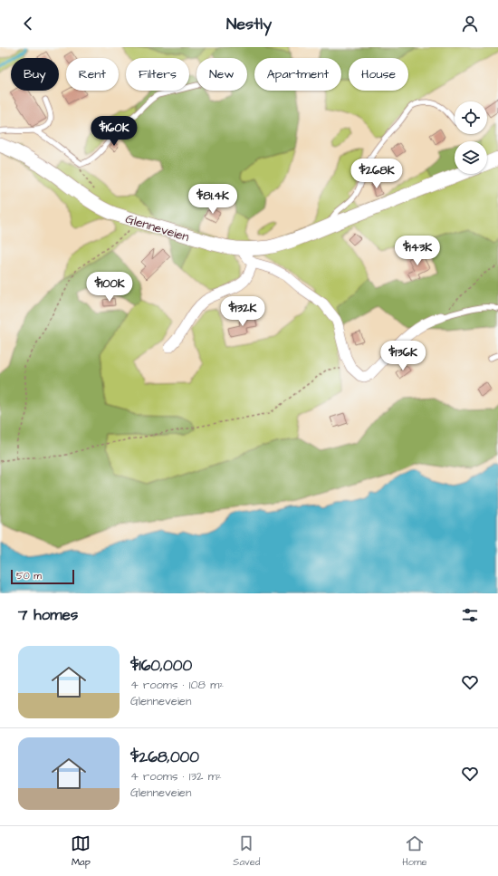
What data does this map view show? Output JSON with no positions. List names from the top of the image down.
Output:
{
  "streets": {
    "main road": ["Glenneveien"]
  },
  "scale_bar": "50 m",
  "page": {
    "header": "Nestly",
    "chip": [
      "Buy",
      "Rent",
      "Filters",
      "New",
      "Apartment",
      "House"
    ],
    "price": [
      "$160K",
      "$268K",
      "$81.4K",
      "$143K",
      "$100K",
      "$132K",
      "$136K"
    ],
    "scale": "50 m",
    "heading": "7 homes",
    "list": [
      {
        "name": "$160,000",
        "note": "4 rooms · 108 m² · Glenneveien"
      },
      {
        "name": "$268,000",
        "note": "4 rooms · 132 m² · Glenneveien"
      }
    ],
    "tabs": ["Map", "Saved", "Home"]
  }
}
